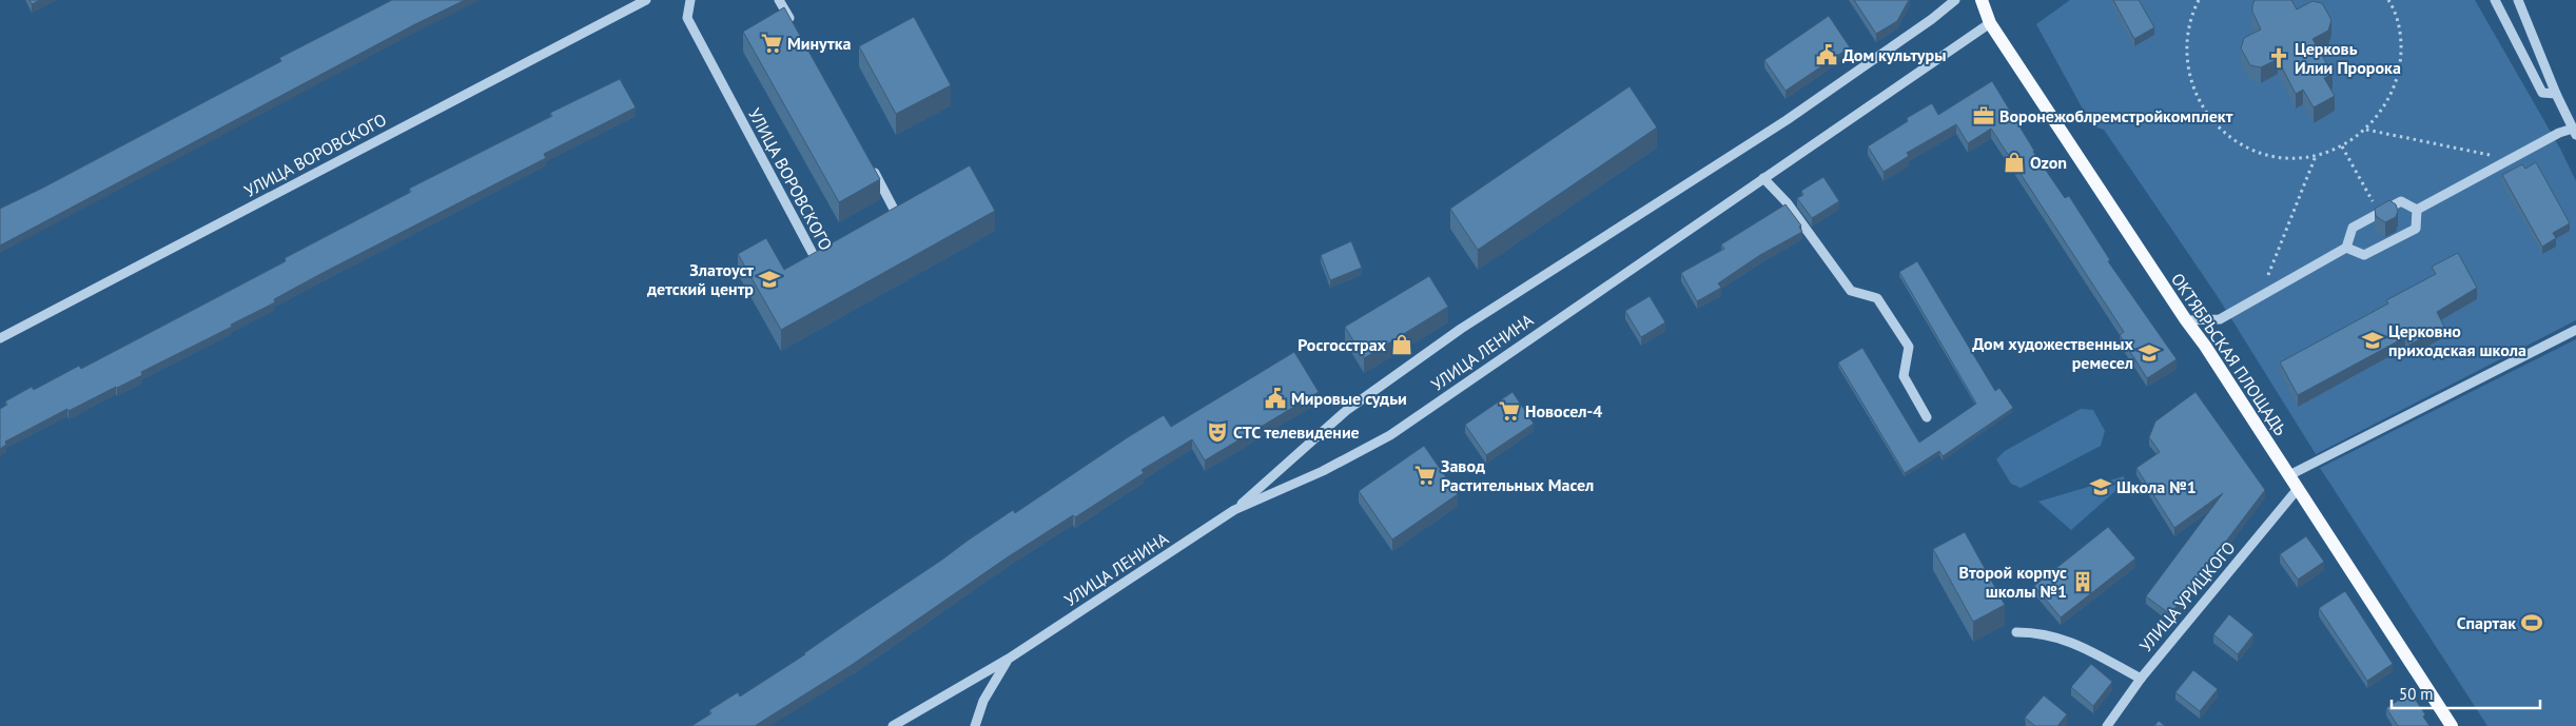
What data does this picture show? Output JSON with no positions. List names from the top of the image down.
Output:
{
  "streets": {
    "main road": ["ОКТЯБРЬСКАЯ ПЛОЩАДЬ"],
    "street": ["УЛИЦА ВОРОВСКОГО", "УЛИЦА ЛЕНИНА", "УЛИЦА УРИЦКОГО"]
  },
  "crossings": [
    ["УЛИЦА ЛЕНИНА", "ОКТЯБРЬСКАЯ ПЛОЩАДЬ"],
    ["ОКТЯБРЬСКАЯ ПЛОЩАДЬ", "УЛИЦА УРИЦКОГО"]
  ],
  "places": {
    "supermarket": ["Минутка", "Новосел-4", "Завод Растительных Масел"],
    "public building": ["Дом культуры", "Мировые судьи"],
    "church": ["Церковь Илии Пророка"],
    "office": ["Воронежоблремстройкомплект"],
    "shop": ["Ozon", "Росгосстрах"],
    "school or university": [
      "Златоуст детский центр",
      "Церковно приходская школа",
      "Дом художественных ремесел",
      "Школа №1"
    ],
    "theatre": ["СТС телевидение"],
    "building": ["Второй корпус школы №1"],
    "sports": ["Спартак"]
  },
  "scale_bar": "50 m"
}
